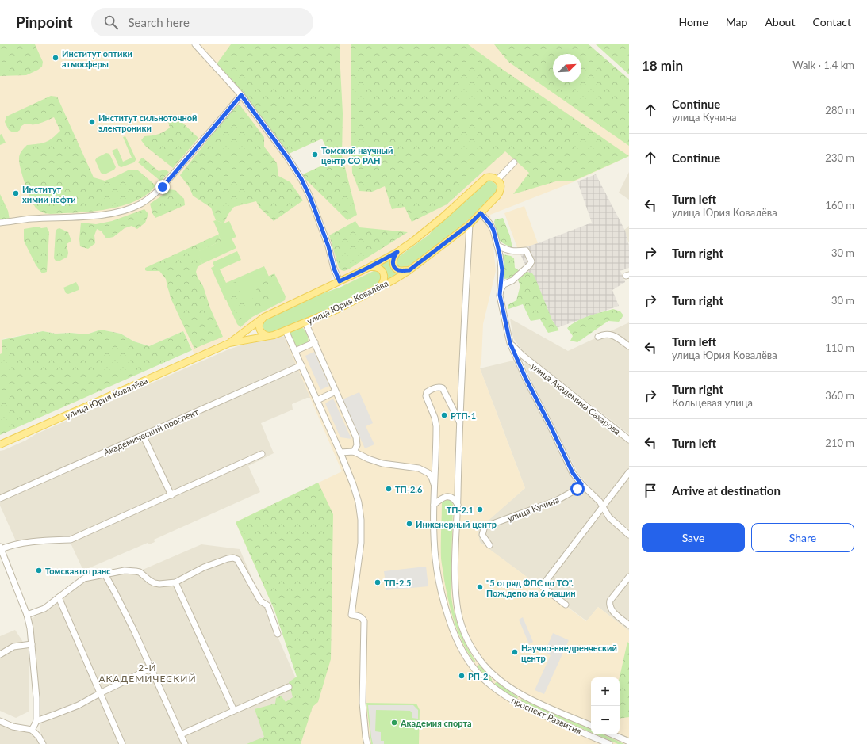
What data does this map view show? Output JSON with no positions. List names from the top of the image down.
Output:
{
  "streets": {
    "main road": ["улица Юрия Ковалёва"],
    "street": [
      "улица Академика Сахарова",
      "Академический проспект",
      "улица Кучина",
      "проспект Развития"
    ]
  },
  "crossings": [
    ["улица Юрия Ковалёва", "проспект Развития"]
  ],
  "districts": ["2-Й АКАДЕМИЧЕСКИЙ"],
  "places": [
    "Институт оптики атмосферы",
    "Институт сильноточной электроники",
    "Томский научный центр СО РАН",
    "Институт химии нефти",
    "РТП-1",
    "ТП-2.6",
    "ТП-2.1",
    "Инженерный центр",
    "Томскавтотранс",
    "ТП-2.5",
    "\"5 отряд ФПС по ТО\". Пож.депо на 6 машин",
    "Научно-внедренческий центр",
    "РП-2",
    "Академия спорта"
  ],
  "north": "top right",
  "page": {
    "header": "Pinpoint",
    "search": "Search here",
    "nav": [
      "Home",
      "Map",
      "About",
      "Contact"
    ],
    "heading": ["18 min", "Walk · 1.4 km"],
    "list": [
      ["Continue", "улица Кучина", "280 m"],
      ["Continue", "230 m"],
      ["Turn left", "улица Юрия Ковалёва", "160 m"],
      ["Turn right", "30 m"],
      ["Turn right", "30 m"],
      ["Turn left", "улица Юрия Ковалёва", "110 m"],
      ["Turn right", "Кольцевая улица", "360 m"],
      ["Turn left", "210 m"],
      "Arrive at destination"
    ],
    "buttons": ["Save", "Share"],
    "map_buttons": ["+", "−"]
  }
}
